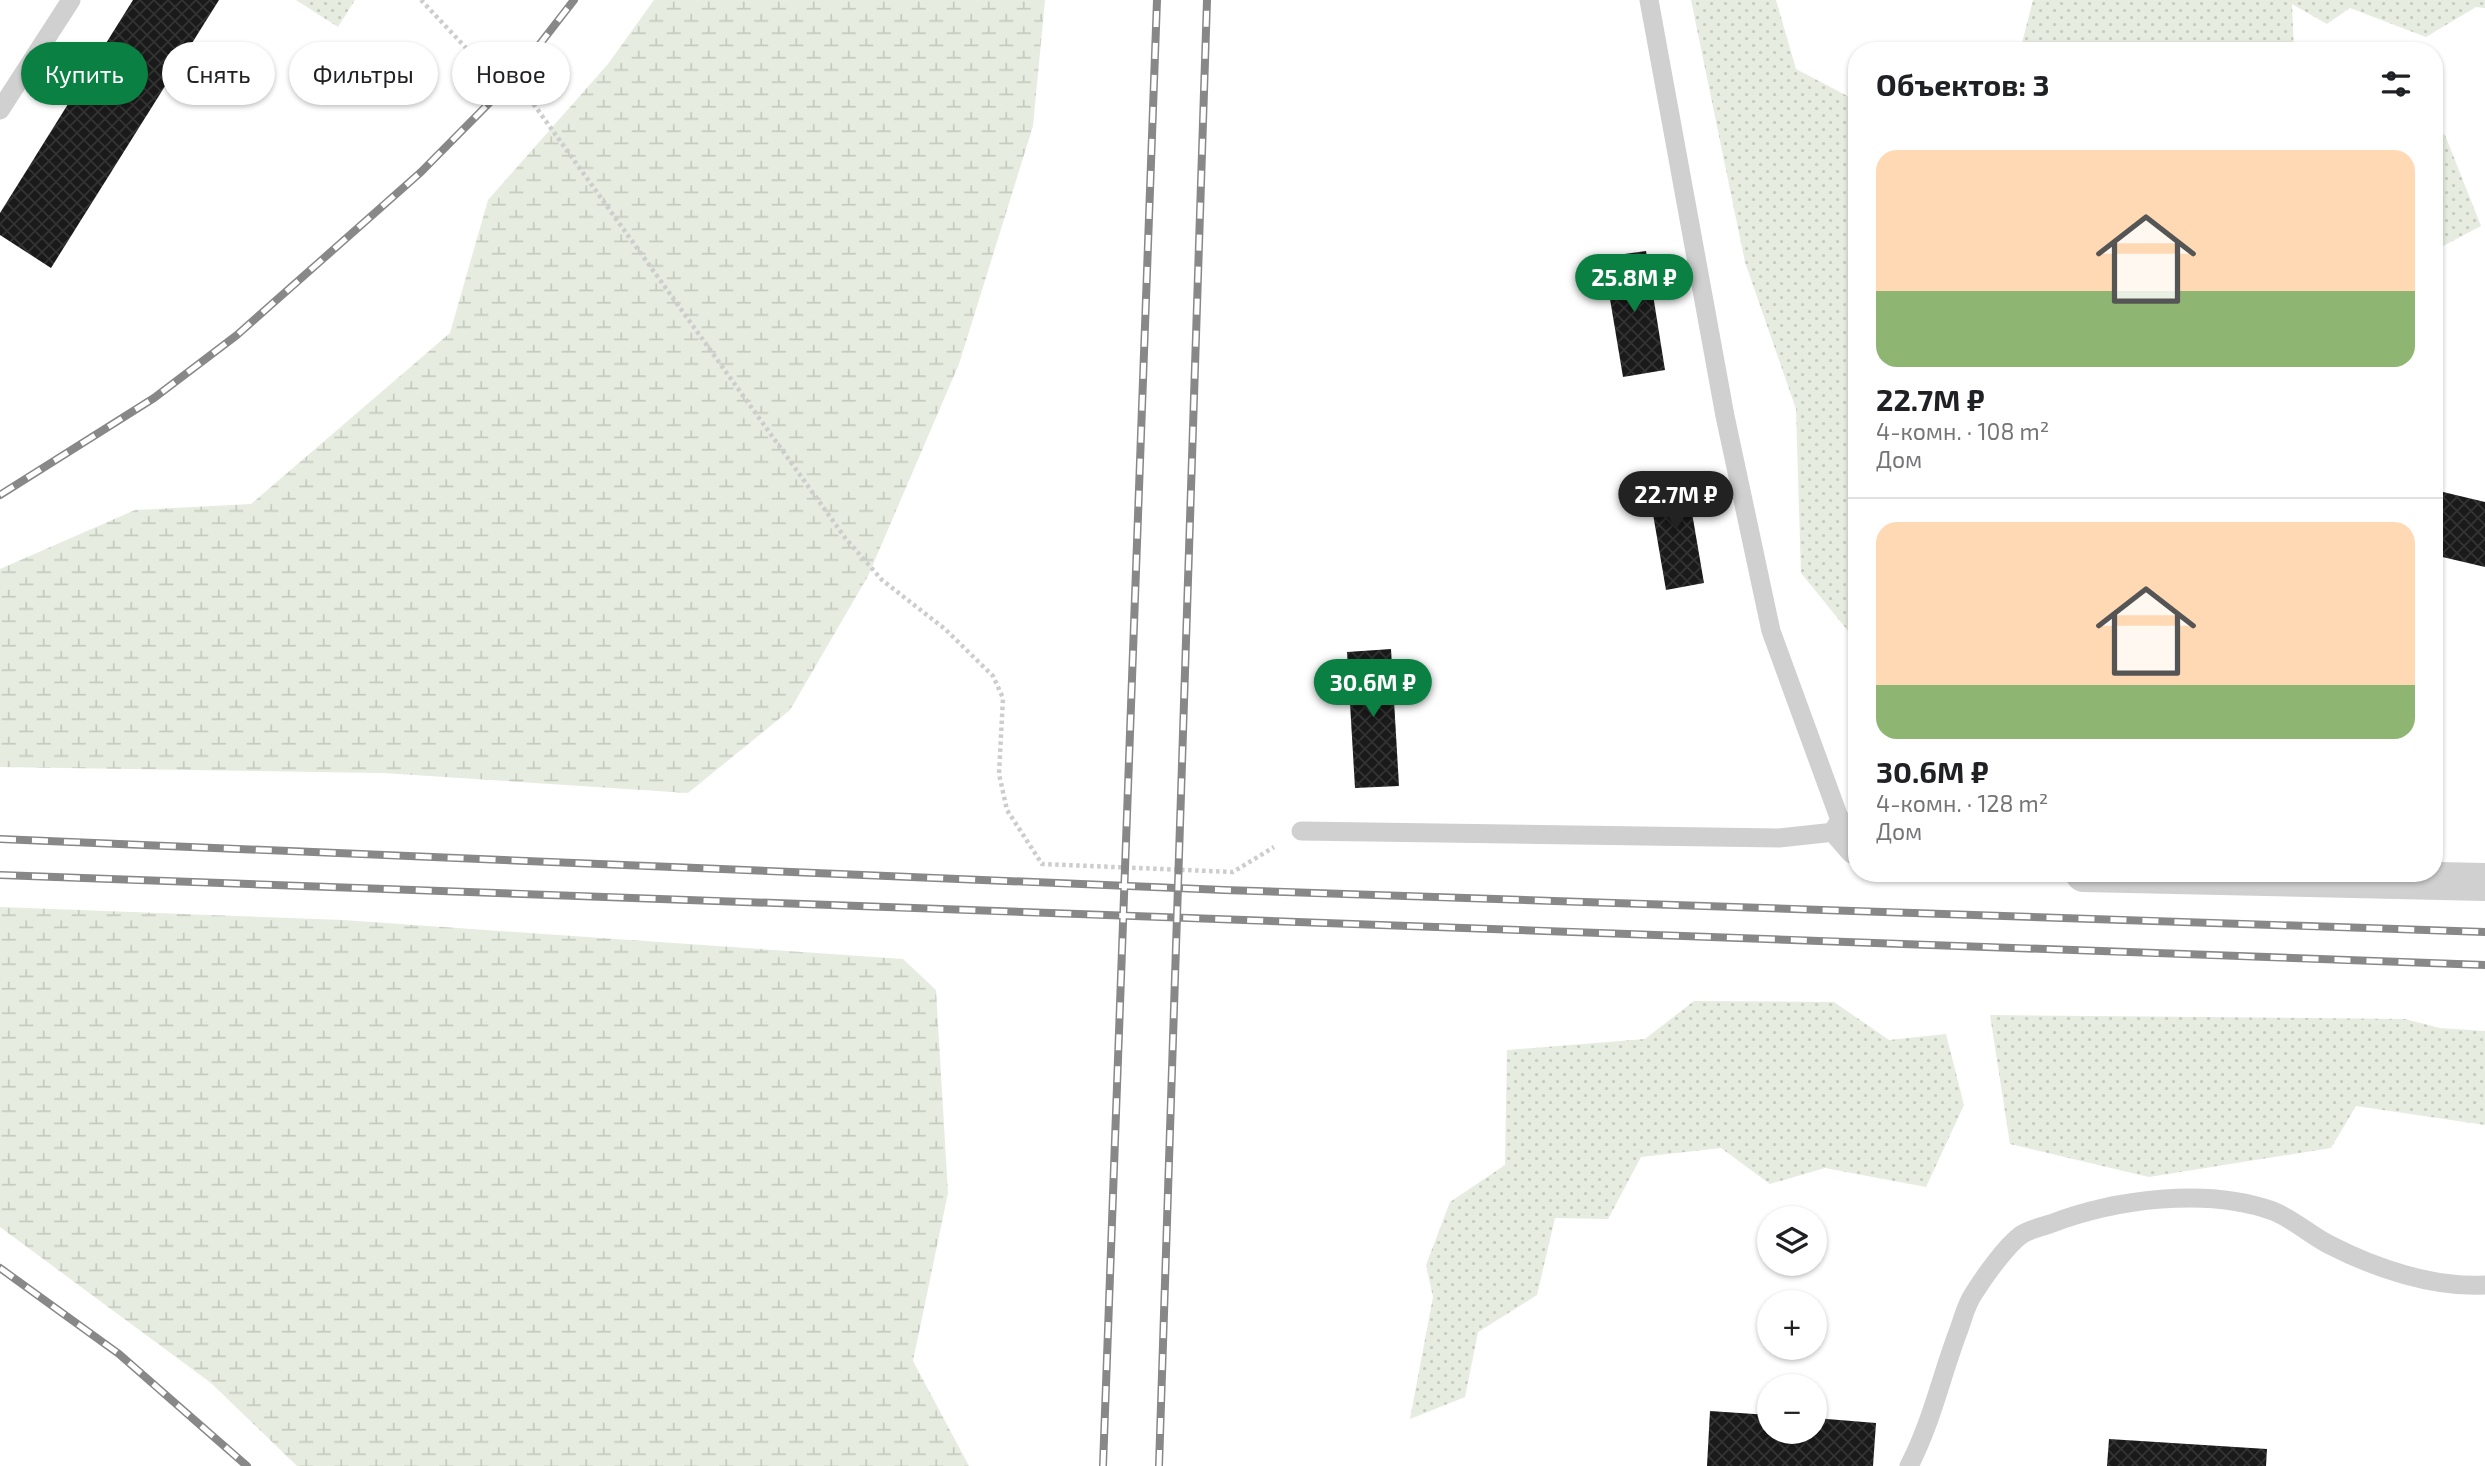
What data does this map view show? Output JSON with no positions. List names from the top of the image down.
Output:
{
  "page": {
    "chip": [
      "Купить",
      "Снять",
      "Фильтры",
      "Новое"
    ],
    "heading": "Объектов: 3",
    "list": [
      {
        "name": "22.7M ₽",
        "note": "4-комн. · 108 m² · Дом"
      },
      {
        "name": "30.6M ₽",
        "note": "4-комн. · 128 m² · Дом"
      }
    ],
    "price": ["25.8M ₽", "22.7M ₽", "30.6M ₽"],
    "map_buttons": ["+", "−"]
  }
}
